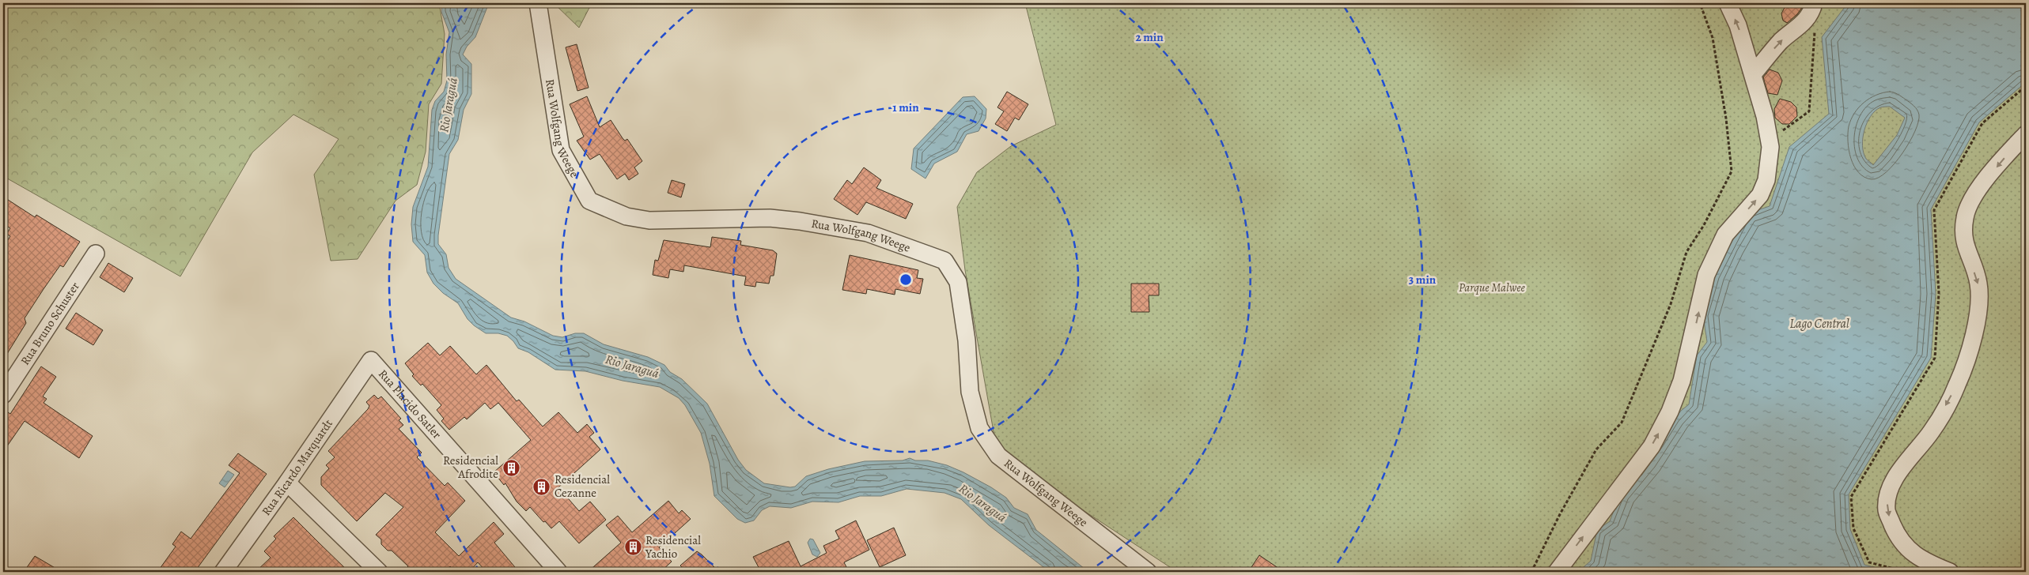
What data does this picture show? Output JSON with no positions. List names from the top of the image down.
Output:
{
  "streets": {
    "street": [
      "Rua Wolfgang Weege",
      "Rua Bruno Schuster",
      "Rua Placido Satler",
      "Rua Ricardo Marquardt"
    ]
  },
  "crossings": [
    ["Rua Placido Satler", "Rua Ricardo Marquardt"]
  ],
  "water": ["Rio Jaraguá", "Lago Central"],
  "parks": ["Parque Malwee"],
  "places": {
    "building": ["Residencial Afrodite", "Residencial Cezanne", "Residencial Yachio"]
  },
  "rings": ["2 min", "1 min", "3 min"]
}
